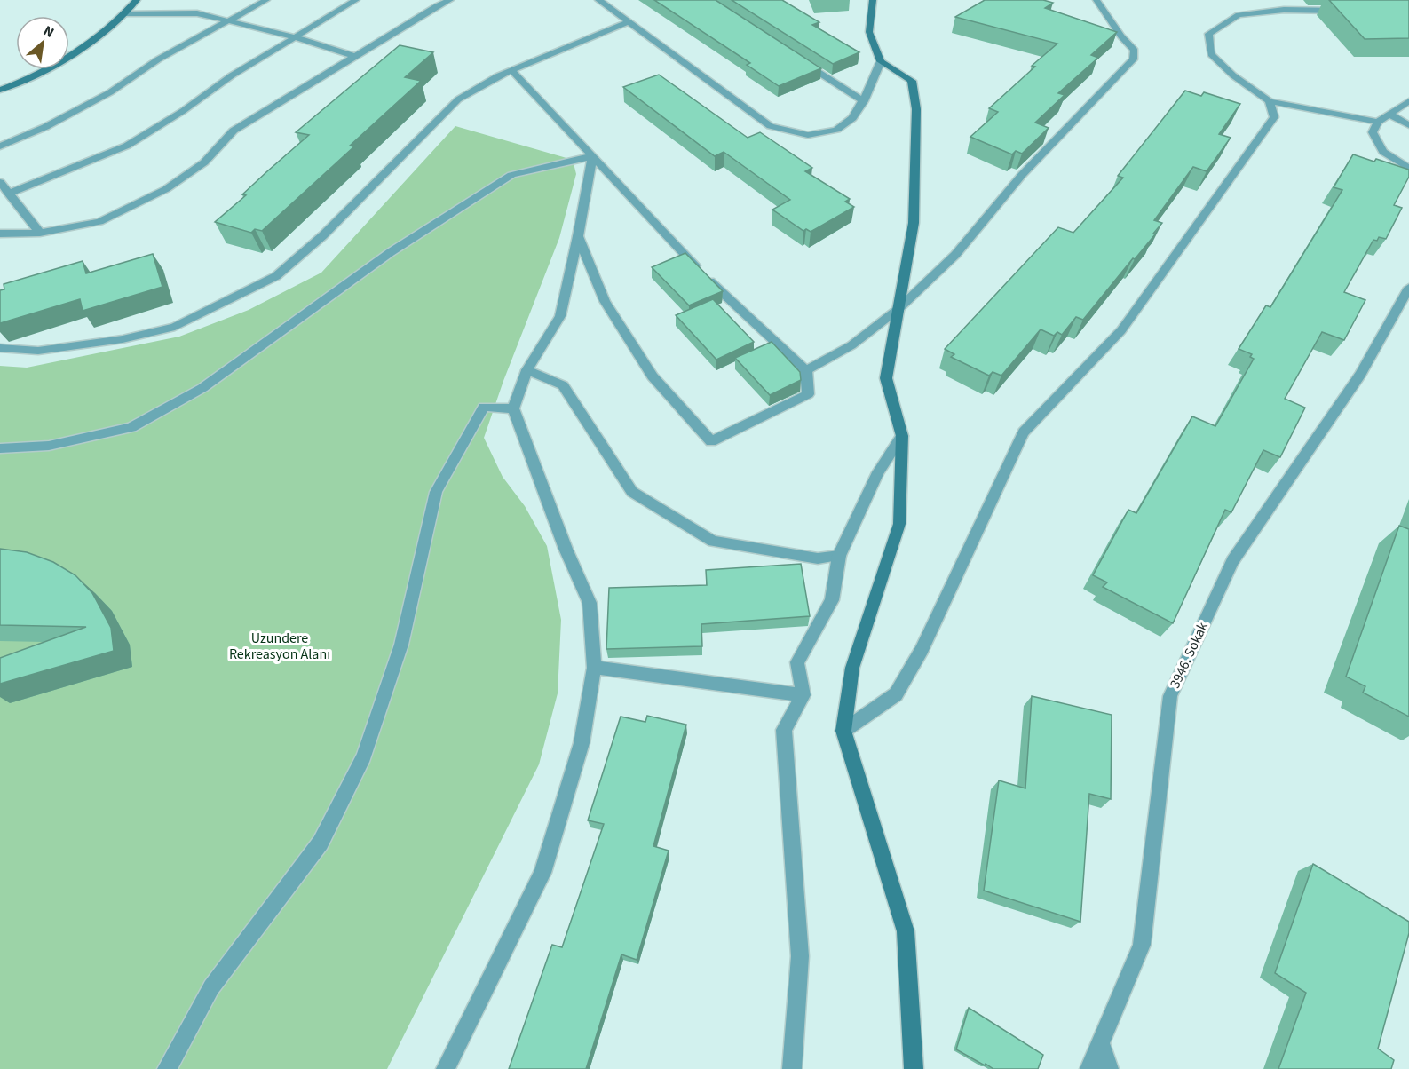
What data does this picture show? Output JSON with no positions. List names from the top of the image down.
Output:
{
  "streets": {
    "street": ["3946. Sokak"]
  },
  "parks": ["Uzundere Rekreasyon Alanı"],
  "north": "top right"
}
